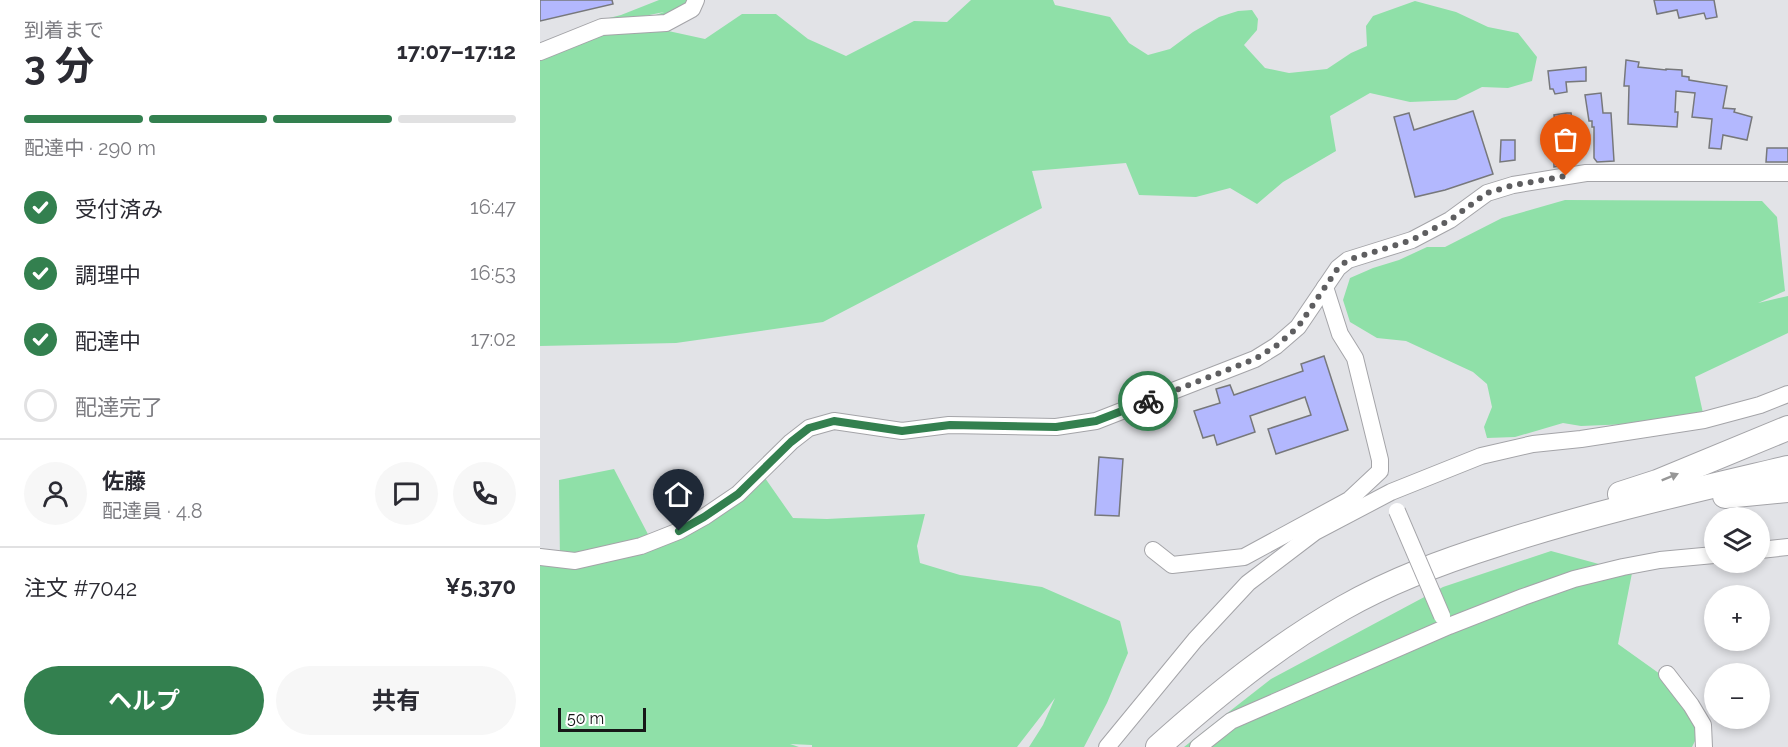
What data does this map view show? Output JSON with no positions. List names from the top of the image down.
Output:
{
  "scale_bar": "50 m",
  "page": {
    "heading": ["3 分", "到着まで", "17:07–17:12"],
    "panel": [
      "佐藤",
      "配達員 · 4.8",
      "注文 #7042",
      "¥5,370"
    ],
    "bar": "配達中 · 290 m",
    "list": [
      ["受付済み", "16:47"],
      ["調理中", "16:53"],
      ["配達中", "17:02"],
      "配達完了"
    ],
    "map_buttons": ["+", "−"],
    "buttons": ["ヘルプ", "共有"],
    "scale": "50 m"
  }
}
